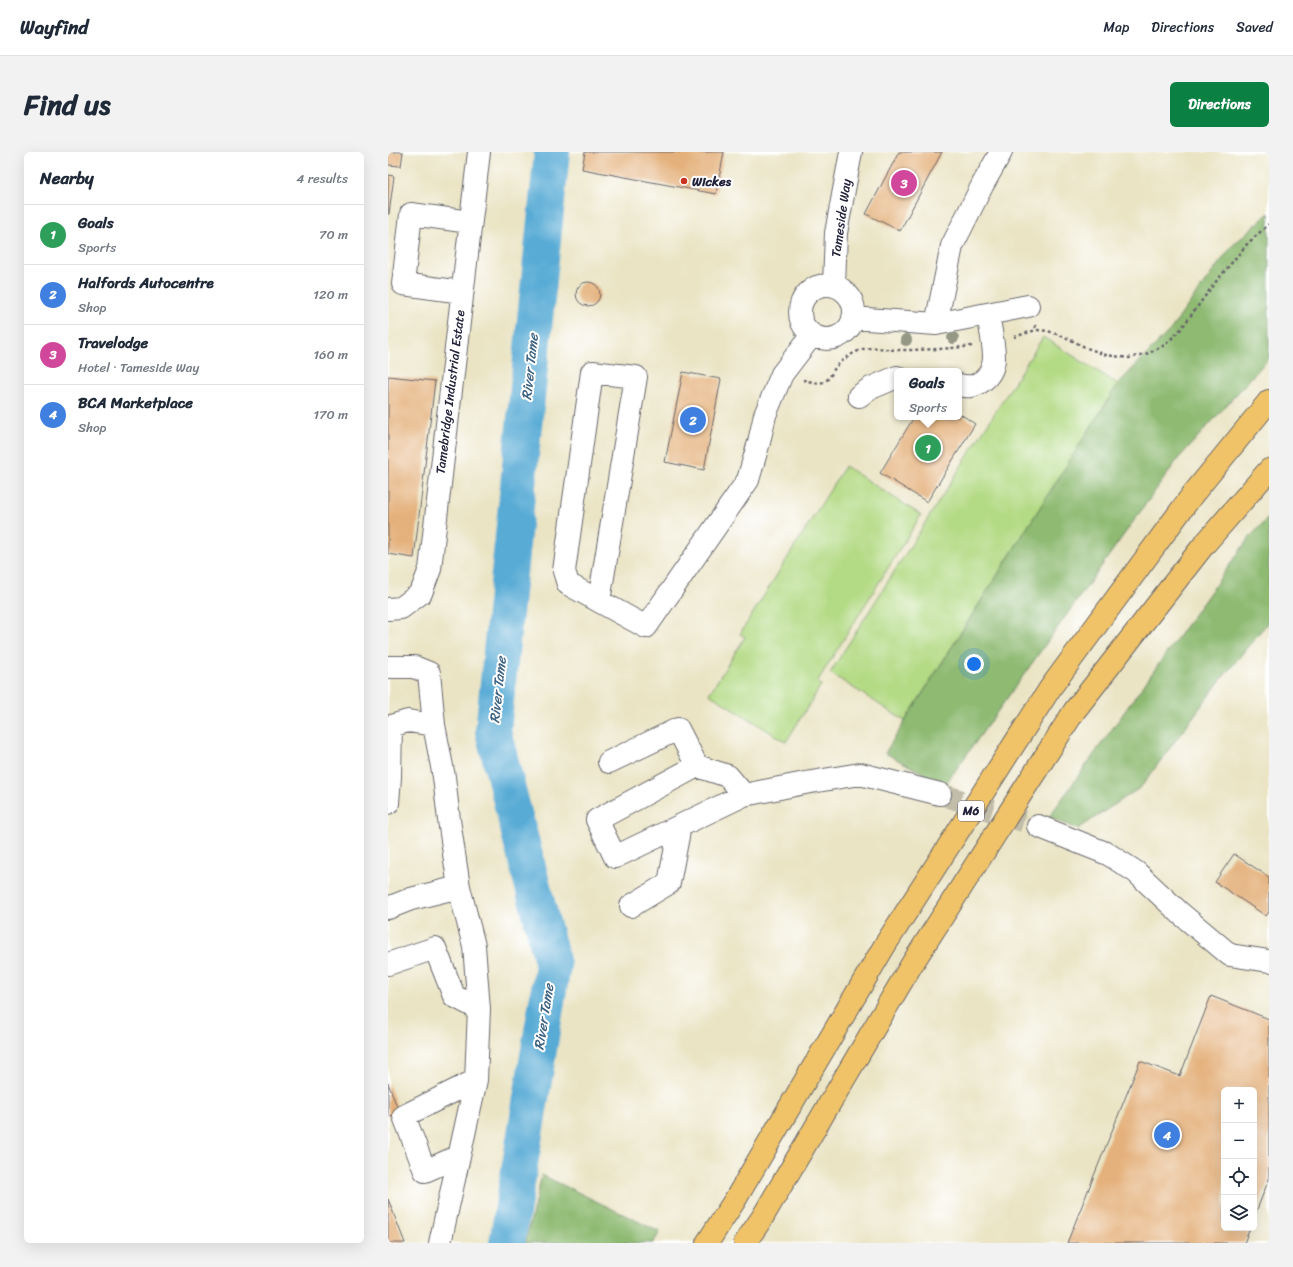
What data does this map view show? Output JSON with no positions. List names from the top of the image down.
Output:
{
  "streets": {
    "highway": ["M6"],
    "street": ["Tameside Way", "Tamebridge Industrial Estate"]
  },
  "water": ["River Tame"],
  "places": ["Wickes"],
  "page": {
    "header": "Wayfind",
    "nav": ["Map", "Directions", "Saved"],
    "title": "Find us",
    "buttons": "Directions",
    "heading": ["Nearby", "4 results"],
    "pins": [
      "3",
      "2",
      "1",
      "4"
    ],
    "list": [
      {
        "mark": "1",
        "name": "Goals",
        "note": "Sports",
        "value": "70 m"
      },
      {
        "mark": "2",
        "name": "Halfords Autocentre",
        "note": "Shop",
        "value": "120 m"
      },
      {
        "mark": "3",
        "name": "Travelodge",
        "note": "Hotel · Tameside Way",
        "value": "160 m"
      },
      {
        "mark": "4",
        "name": "BCA Marketplace",
        "note": "Shop",
        "value": "170 m"
      }
    ],
    "popup": ["Goals", "Sports"],
    "map_buttons": ["+", "−"]
  }
}
